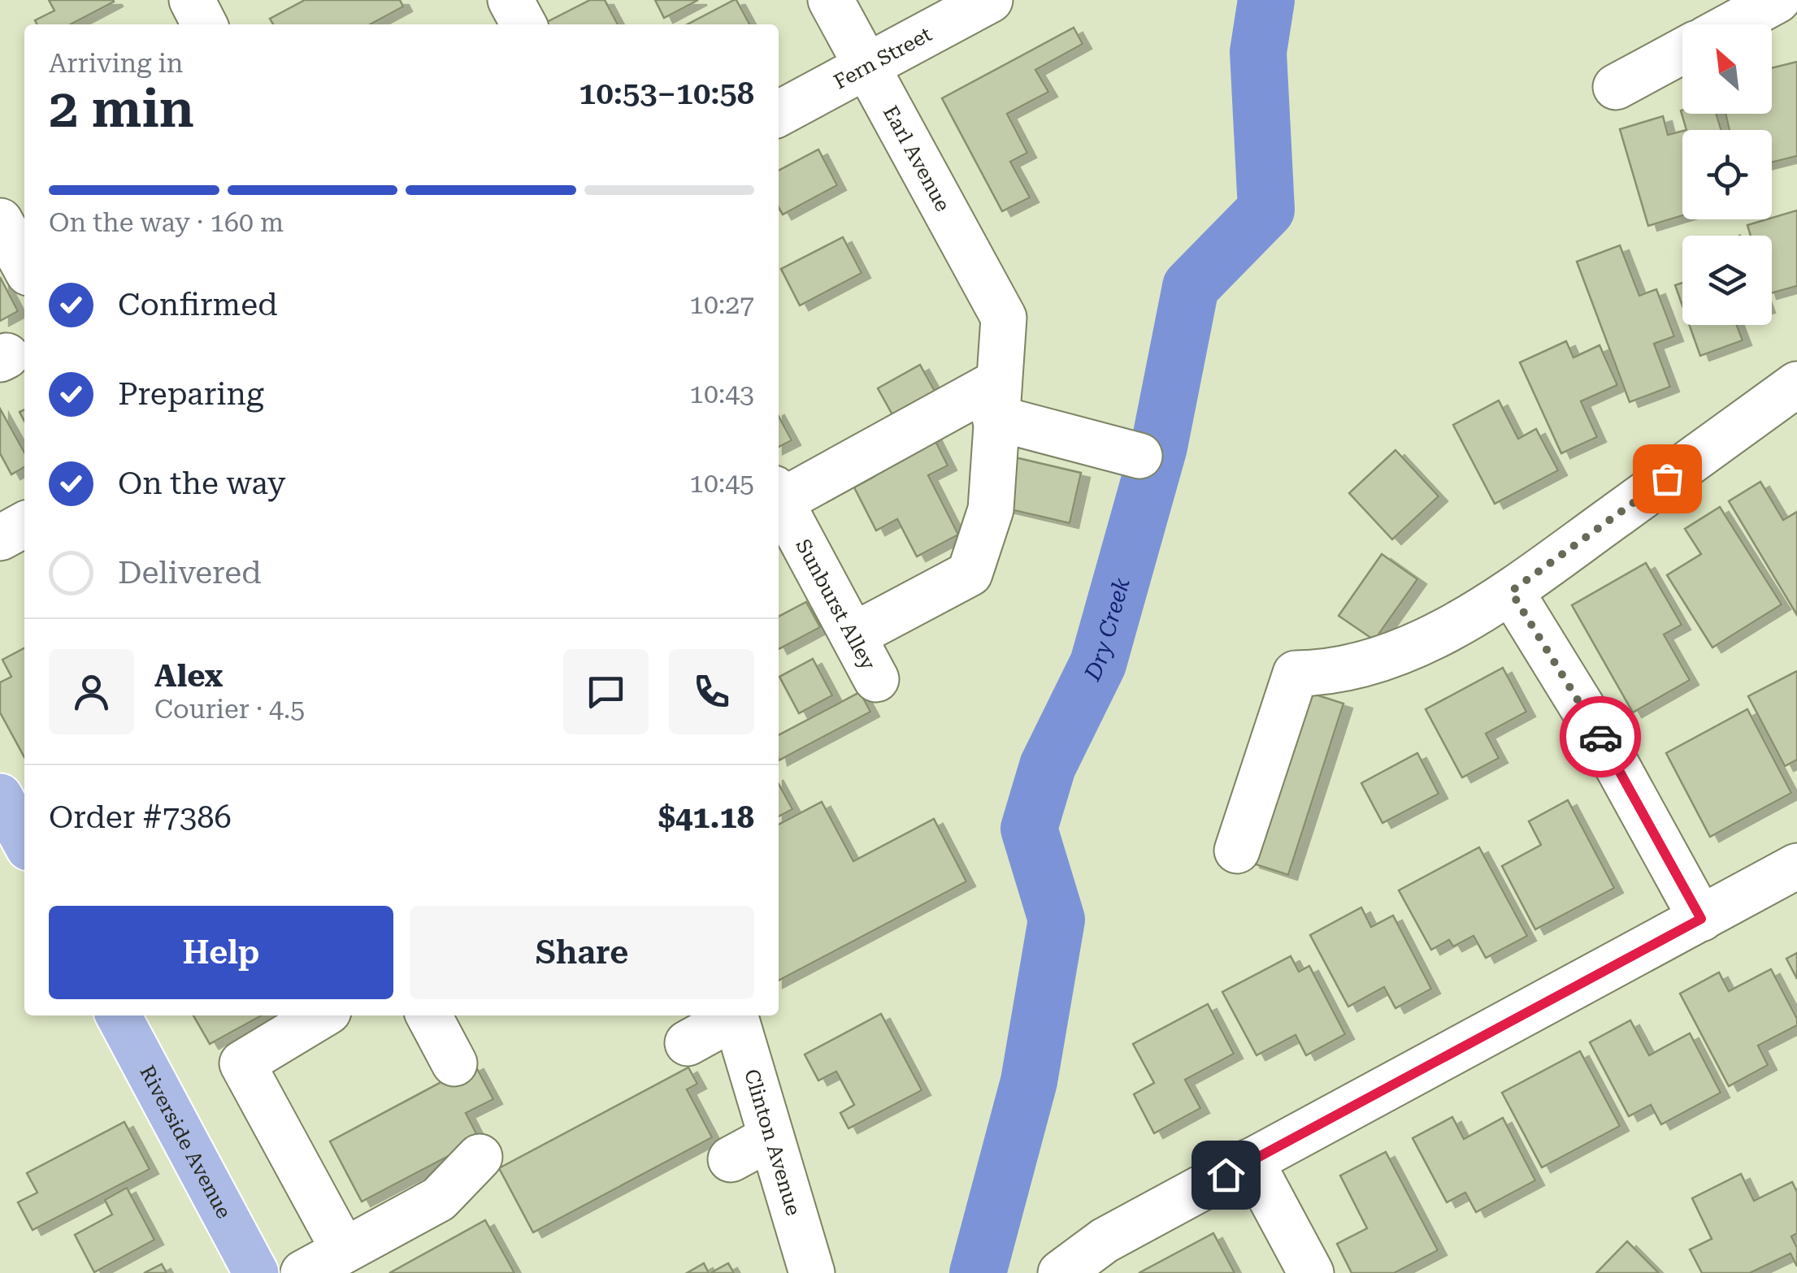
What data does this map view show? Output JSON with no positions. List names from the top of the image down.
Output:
{
  "streets": {
    "main road": ["Riverside Avenue"],
    "street": [
      "Fern Street",
      "Earl Avenue",
      "Sunburst Alley",
      "Clinton Avenue"
    ]
  },
  "crossings": [
    ["Fern Street", "Earl Avenue"]
  ],
  "water": ["Dry Creek"],
  "north": "top left",
  "page": {
    "heading": ["2 min", "Arriving in", "10:53–10:58"],
    "panel": [
      "Alex",
      "Courier · 4.5",
      "Order #7386",
      "$41.18"
    ],
    "bar": "On the way · 160 m",
    "list": [
      ["Confirmed", "10:27"],
      ["Preparing", "10:43"],
      ["On the way", "10:45"],
      "Delivered"
    ],
    "buttons": ["Help", "Share"]
  }
}
